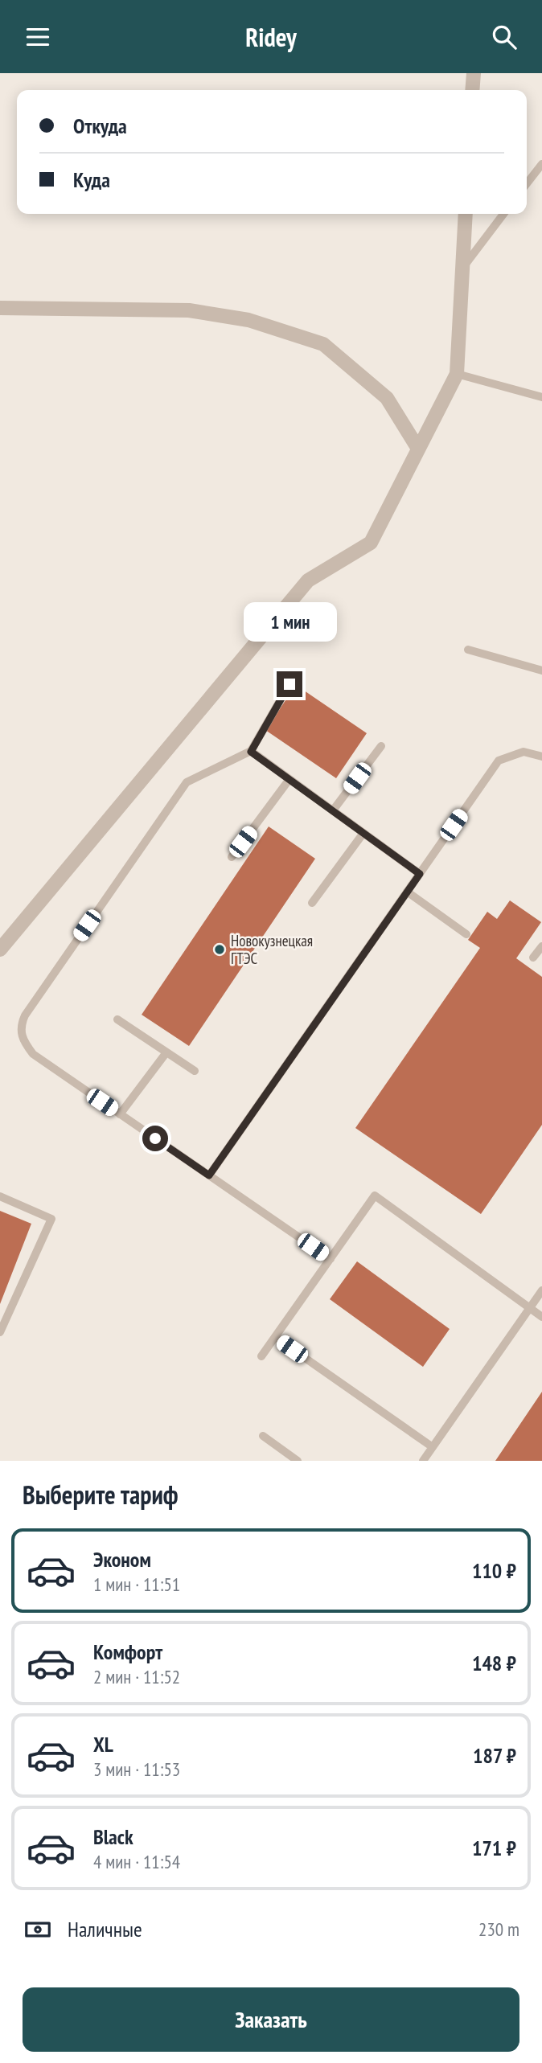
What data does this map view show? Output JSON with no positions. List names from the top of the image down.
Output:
{
  "places": ["Новокузнецкая ГТЭС"],
  "page": {
    "header": "Ridey",
    "banner": ["Откуда", "Куда"],
    "bubble": "1 мин",
    "heading": "Выберите тариф",
    "list": [
      {
        "name": "Эконом",
        "note": "1 мин · 11:51",
        "value": "110 ₽"
      },
      {
        "name": "Комфорт",
        "note": "2 мин · 11:52",
        "value": "148 ₽"
      },
      {
        "name": "XL",
        "note": "3 мин · 11:53",
        "value": "187 ₽"
      },
      {
        "name": "Black",
        "note": "4 мин · 11:54",
        "value": "171 ₽"
      }
    ],
    "pay": ["Наличные", "230 m"],
    "buttons": "Заказать"
  }
}
